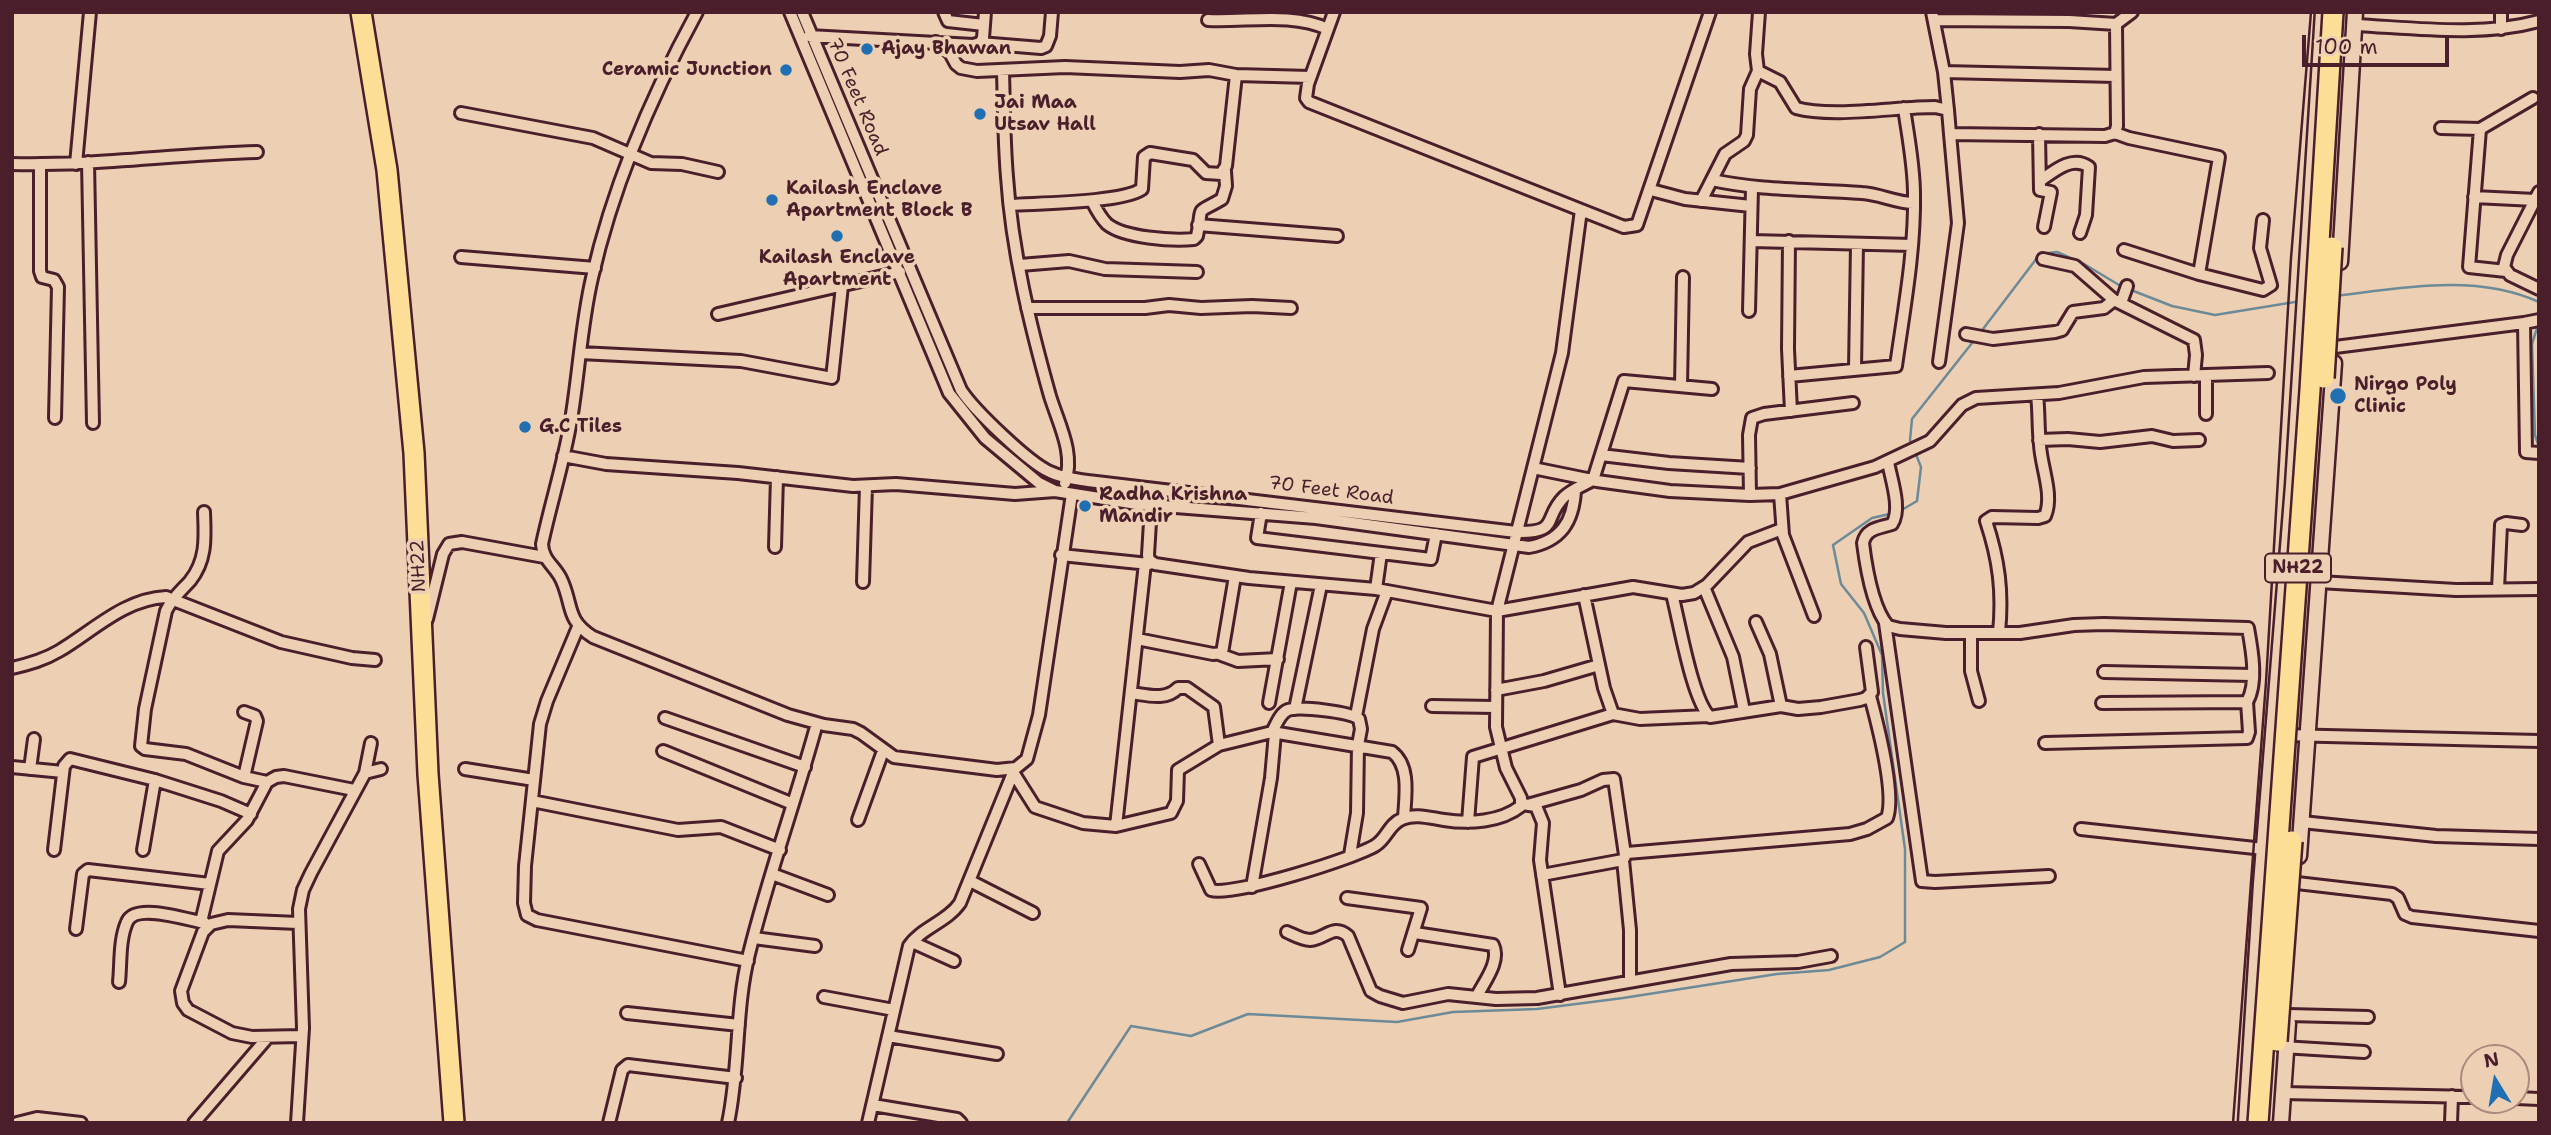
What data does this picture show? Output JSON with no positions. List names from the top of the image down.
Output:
{
  "streets": {
    "highway": ["NH22"],
    "street": ["70 Feet Road"]
  },
  "places": [
    "Ajay Bhawan",
    "Ceramic Junction",
    "Jai Maa Utsav Hall",
    "Kailash Enclave Apartment Block B",
    "Kailash Enclave Apartment",
    "Nirgo Poly Clinic",
    "G.C Tiles",
    "Radha Krishna Mandir"
  ],
  "scale_bar": "100 m",
  "north": "top"
}
